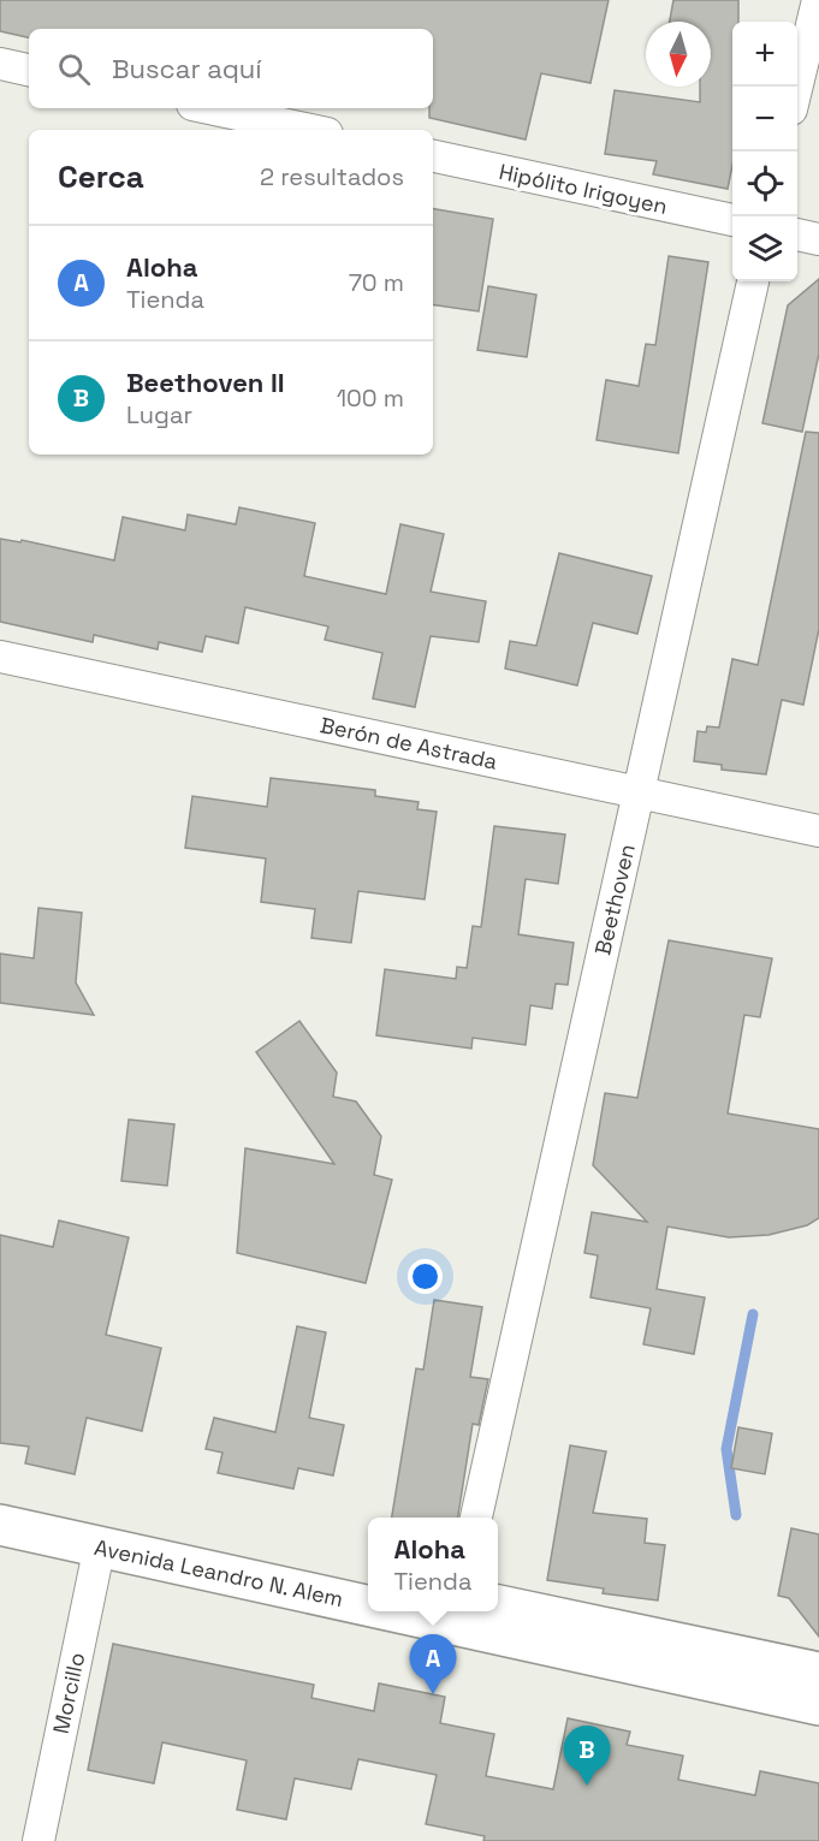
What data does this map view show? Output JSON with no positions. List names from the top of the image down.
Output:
{
  "streets": {
    "main road": ["Avenida Leandro N. Alem"],
    "street": [
      "Hipólito Irigoyen",
      "Berón de Astrada",
      "Beethoven",
      "Morcillo"
    ]
  },
  "crossings": [
    ["Berón de Astrada", "Beethoven"],
    ["Avenida Leandro N. Alem", "Morcillo"]
  ],
  "north": "bottom",
  "page": {
    "map_buttons": ["+", "−"],
    "search": "Buscar aquí",
    "heading": ["Cerca", "2 resultados"],
    "list": [
      {
        "mark": "A",
        "name": "Aloha",
        "note": "Tienda",
        "value": "70 m"
      },
      {
        "mark": "B",
        "name": "Beethoven II",
        "note": "Lugar",
        "value": "100 m"
      }
    ],
    "popup": ["Aloha", "Tienda"],
    "pins": ["A", "B"]
  }
}
